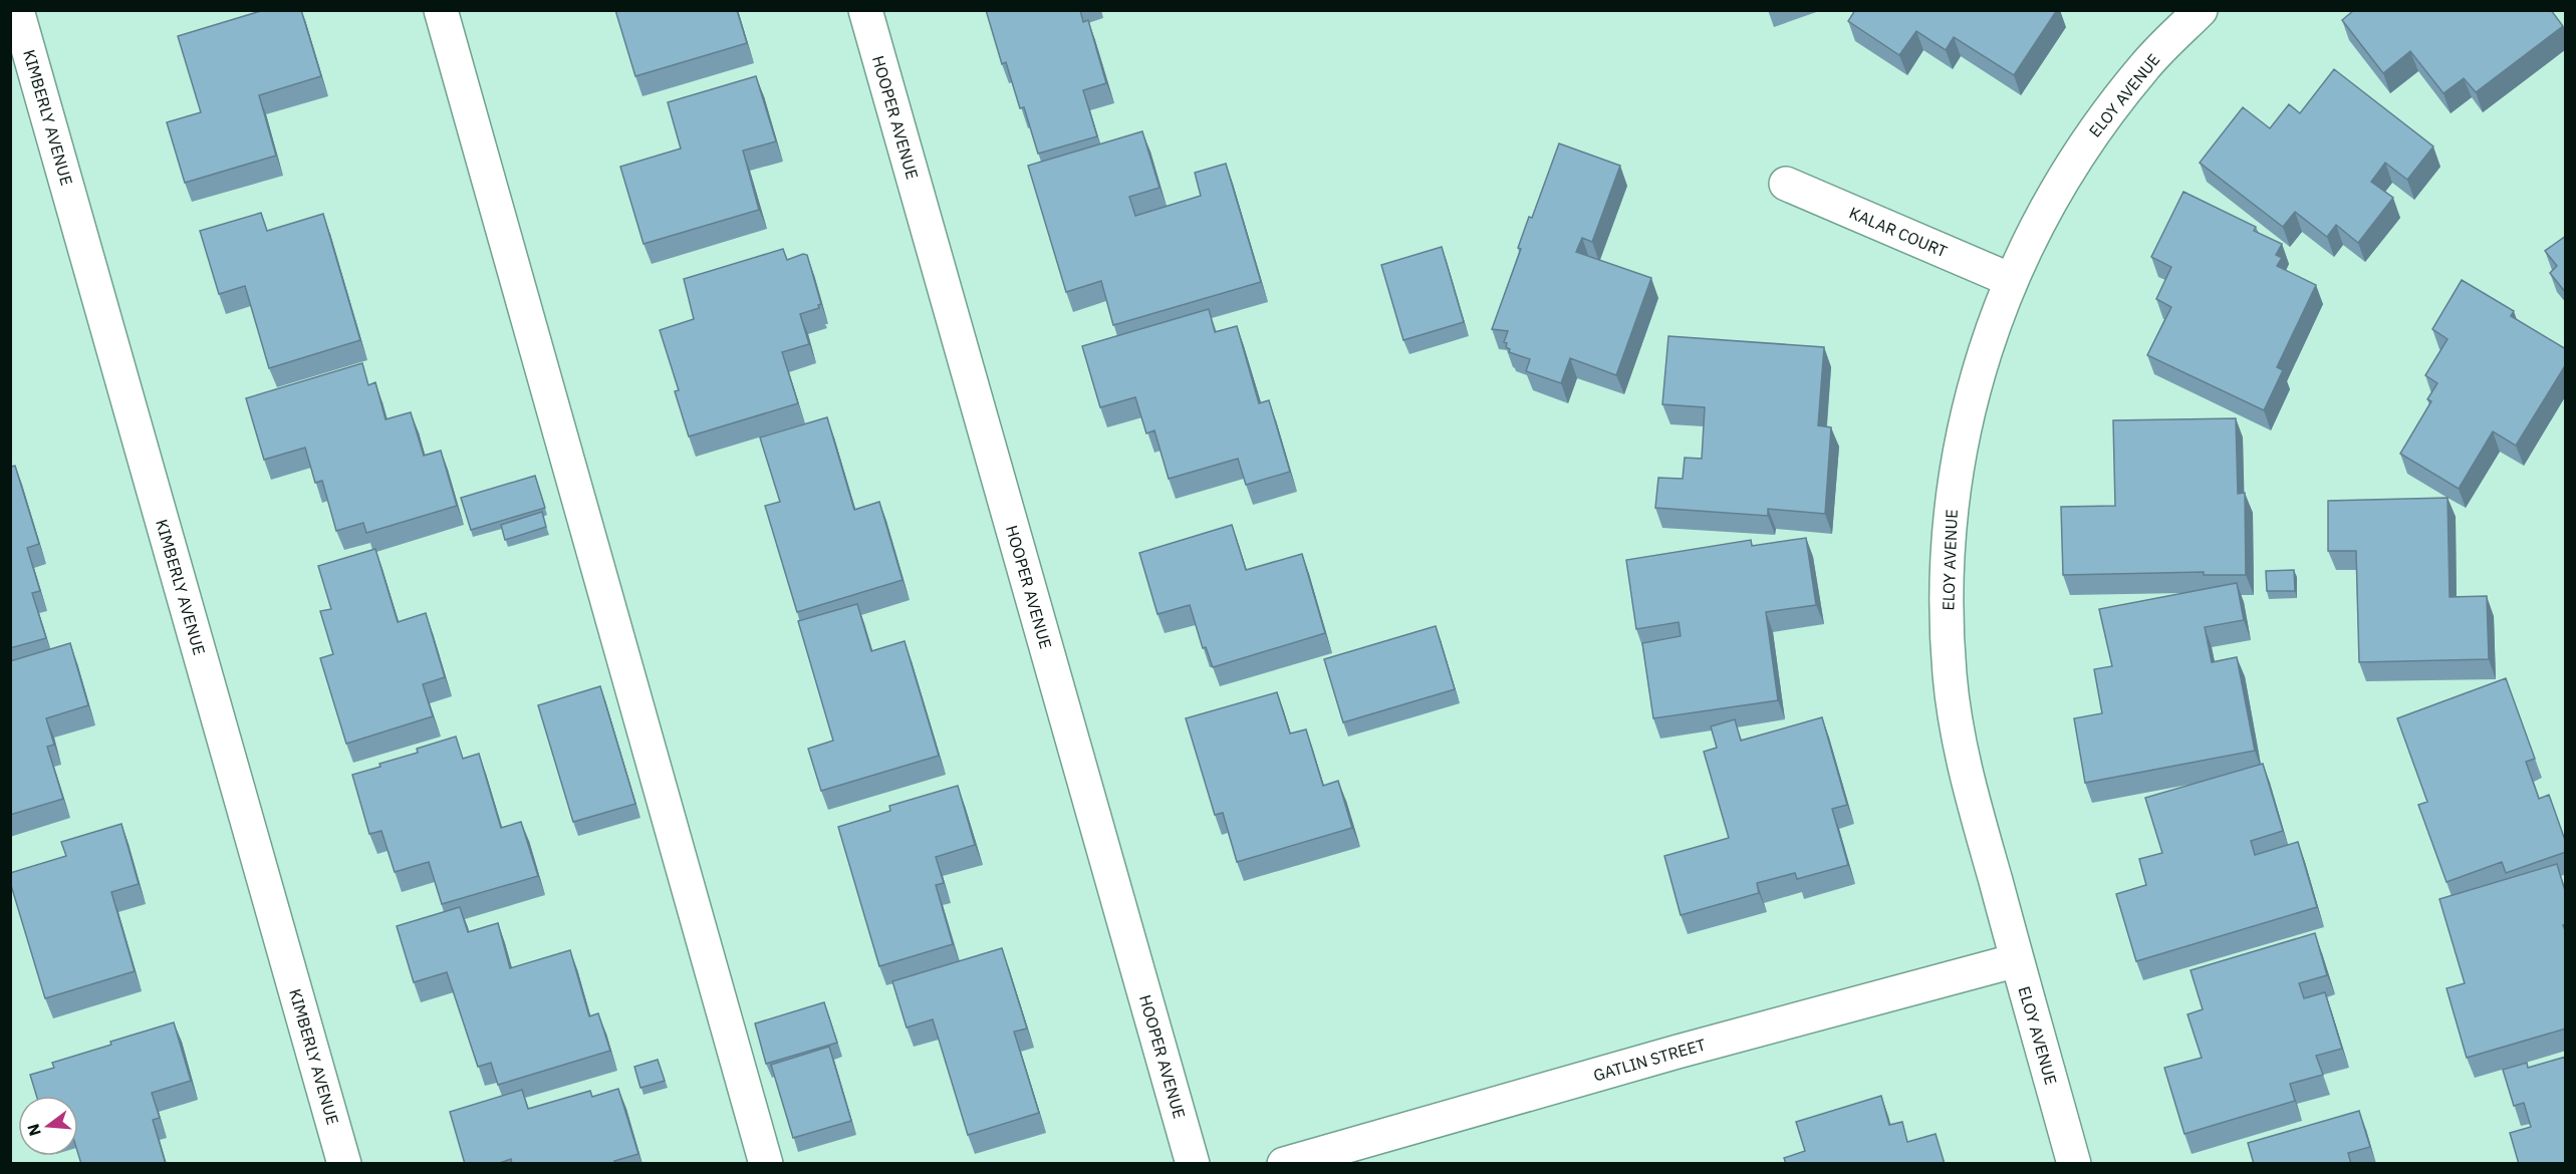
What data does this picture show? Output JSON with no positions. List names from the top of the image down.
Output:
{
  "streets": {
    "street": [
      "ELOY AVENUE",
      "KIMBERLY AVENUE",
      "HOOPER AVENUE",
      "KALAR COURT",
      "GATLIN STREET"
    ]
  },
  "crossings": [
    ["ELOY AVENUE", "KALAR COURT"],
    ["ELOY AVENUE", "GATLIN STREET"]
  ],
  "north": "left"
}
